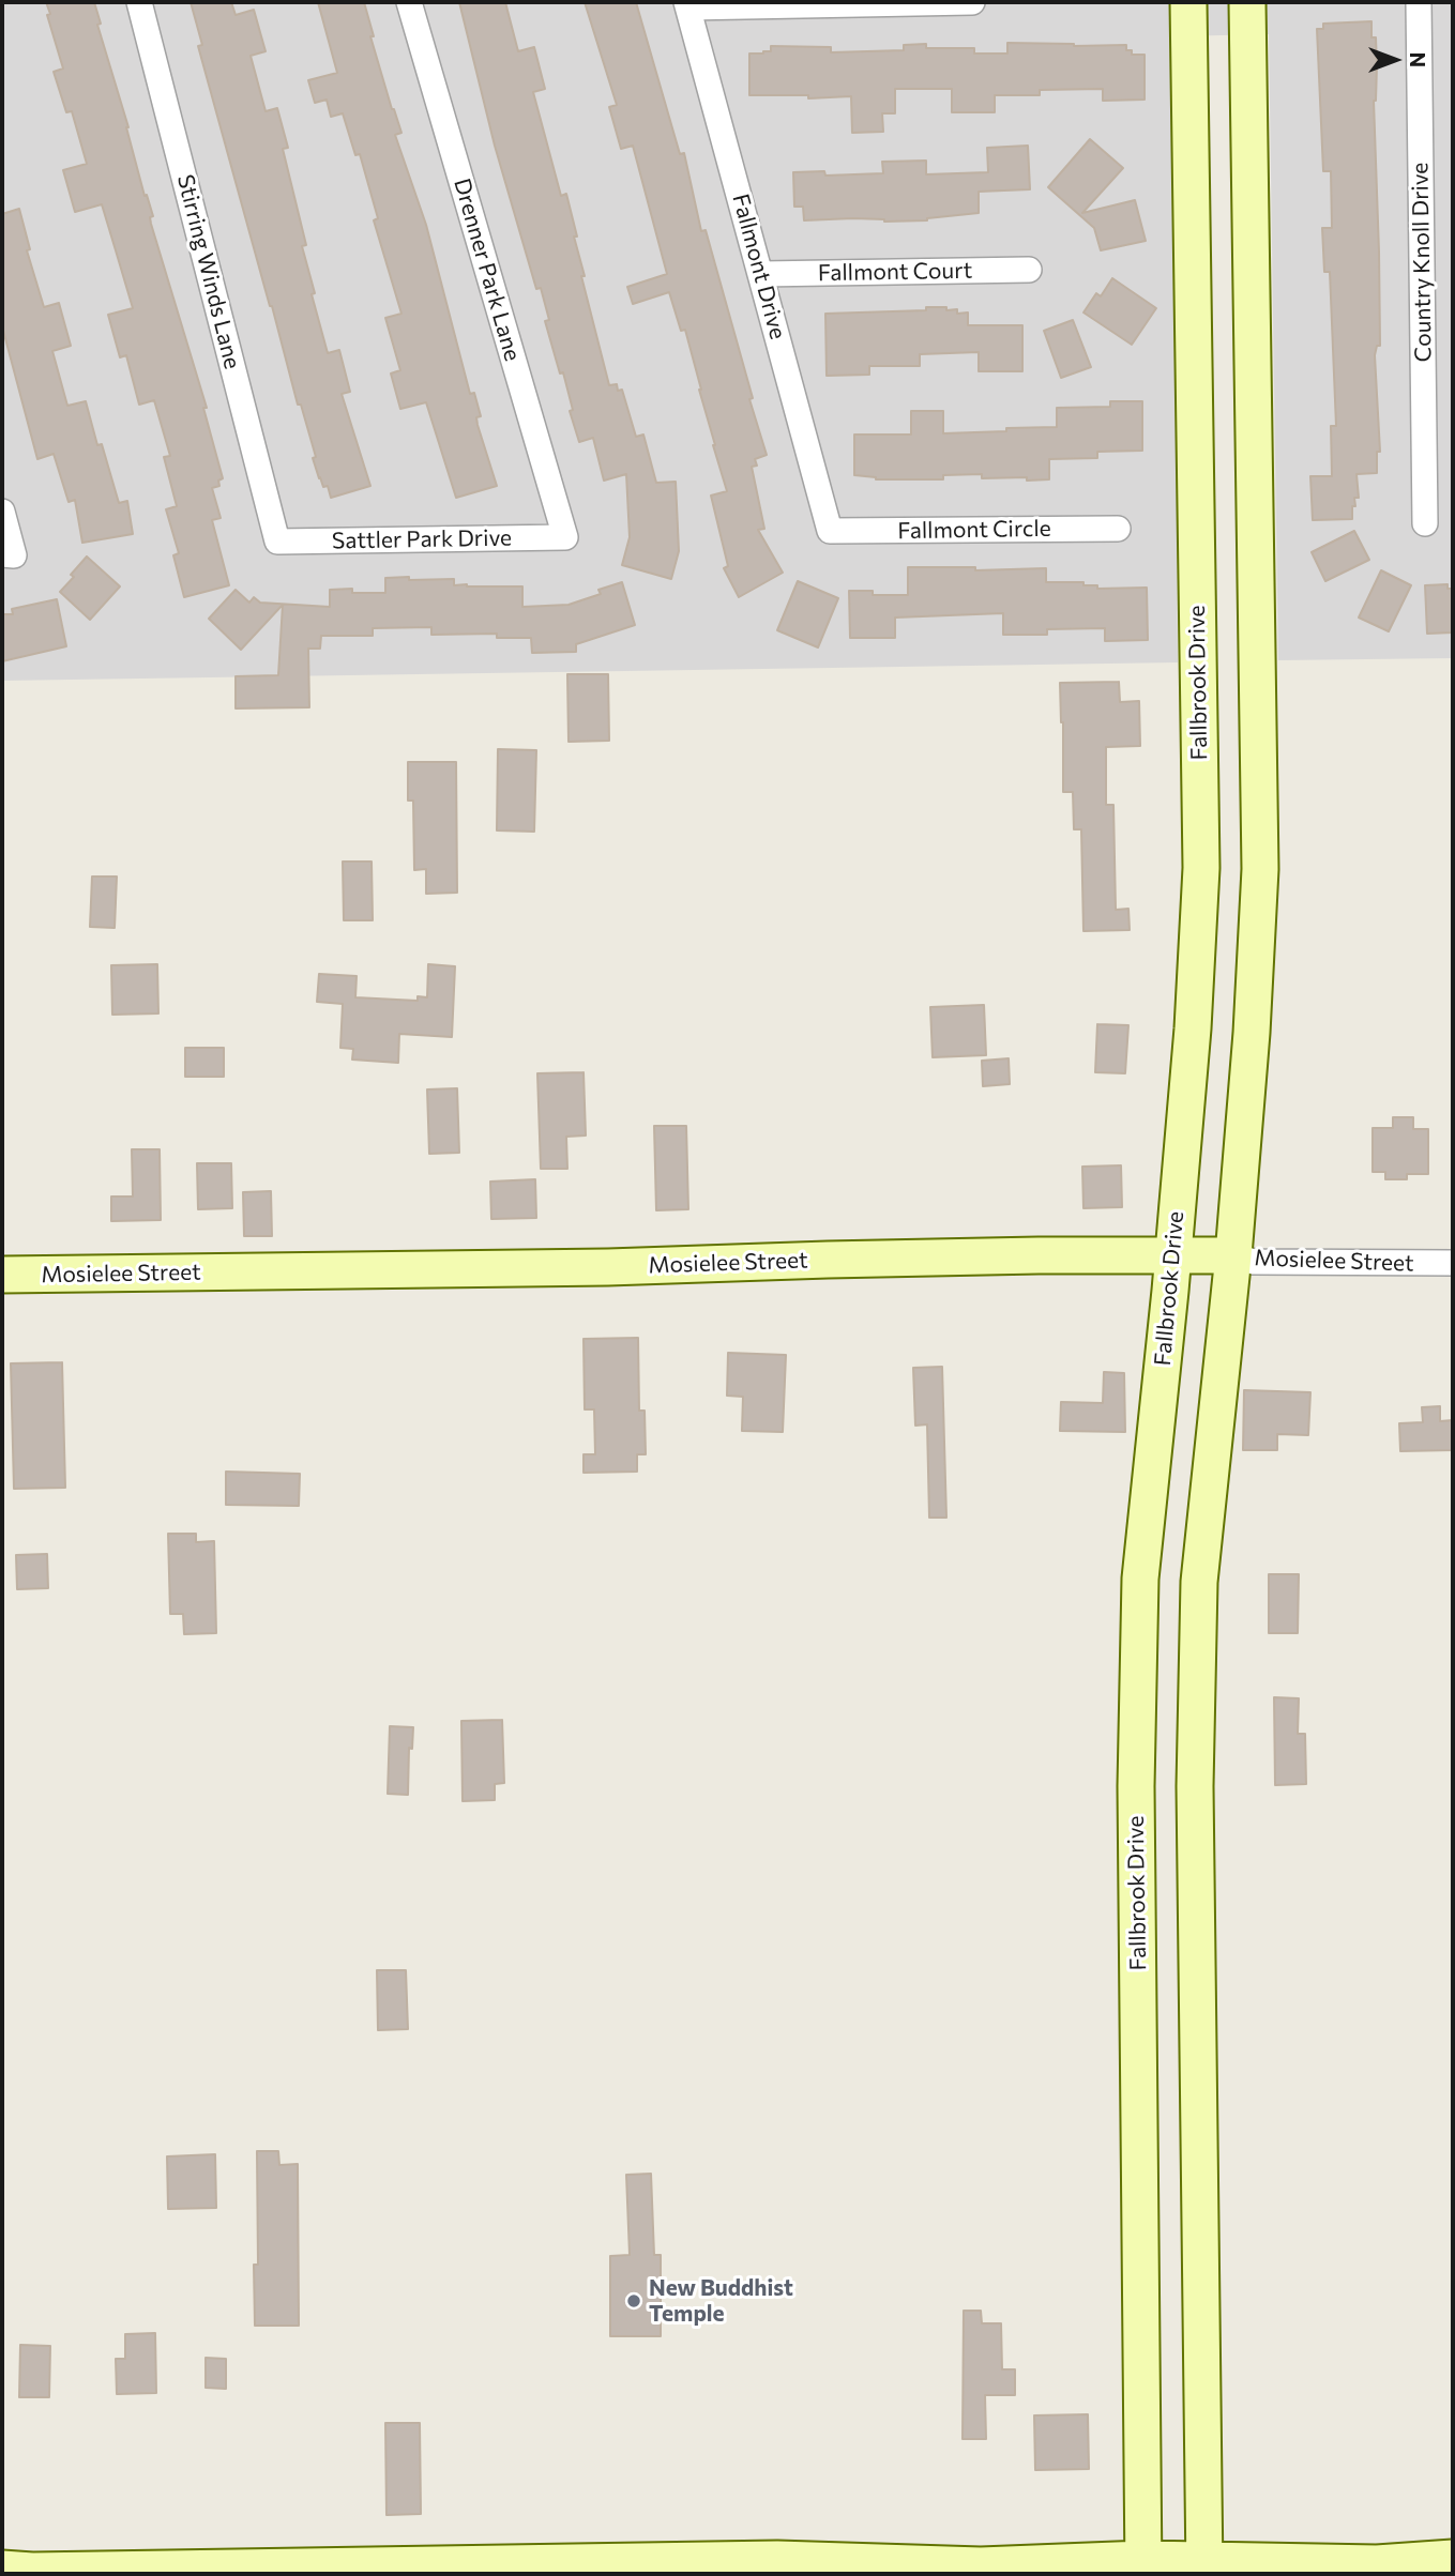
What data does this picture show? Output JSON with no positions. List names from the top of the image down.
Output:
{
  "streets": {
    "main road": ["Fallbrook Drive", "Mosielee Street"],
    "street": [
      "Country Knoll Drive",
      "Fallmont Drive",
      "Drenner Park Lane",
      "Stirring Winds Lane",
      "Fallmont Court",
      "Fallmont Circle",
      "Sattler Park Drive"
    ]
  },
  "crossings": [
    ["Fallmont Drive", "Fallmont Court"],
    ["Fallmont Drive", "Fallmont Circle"],
    ["Drenner Park Lane", "Sattler Park Drive"],
    ["Stirring Winds Lane", "Sattler Park Drive"],
    ["Fallbrook Drive", "Mosielee Street"]
  ],
  "places": ["New Buddhist Temple"],
  "north": "right"
}
